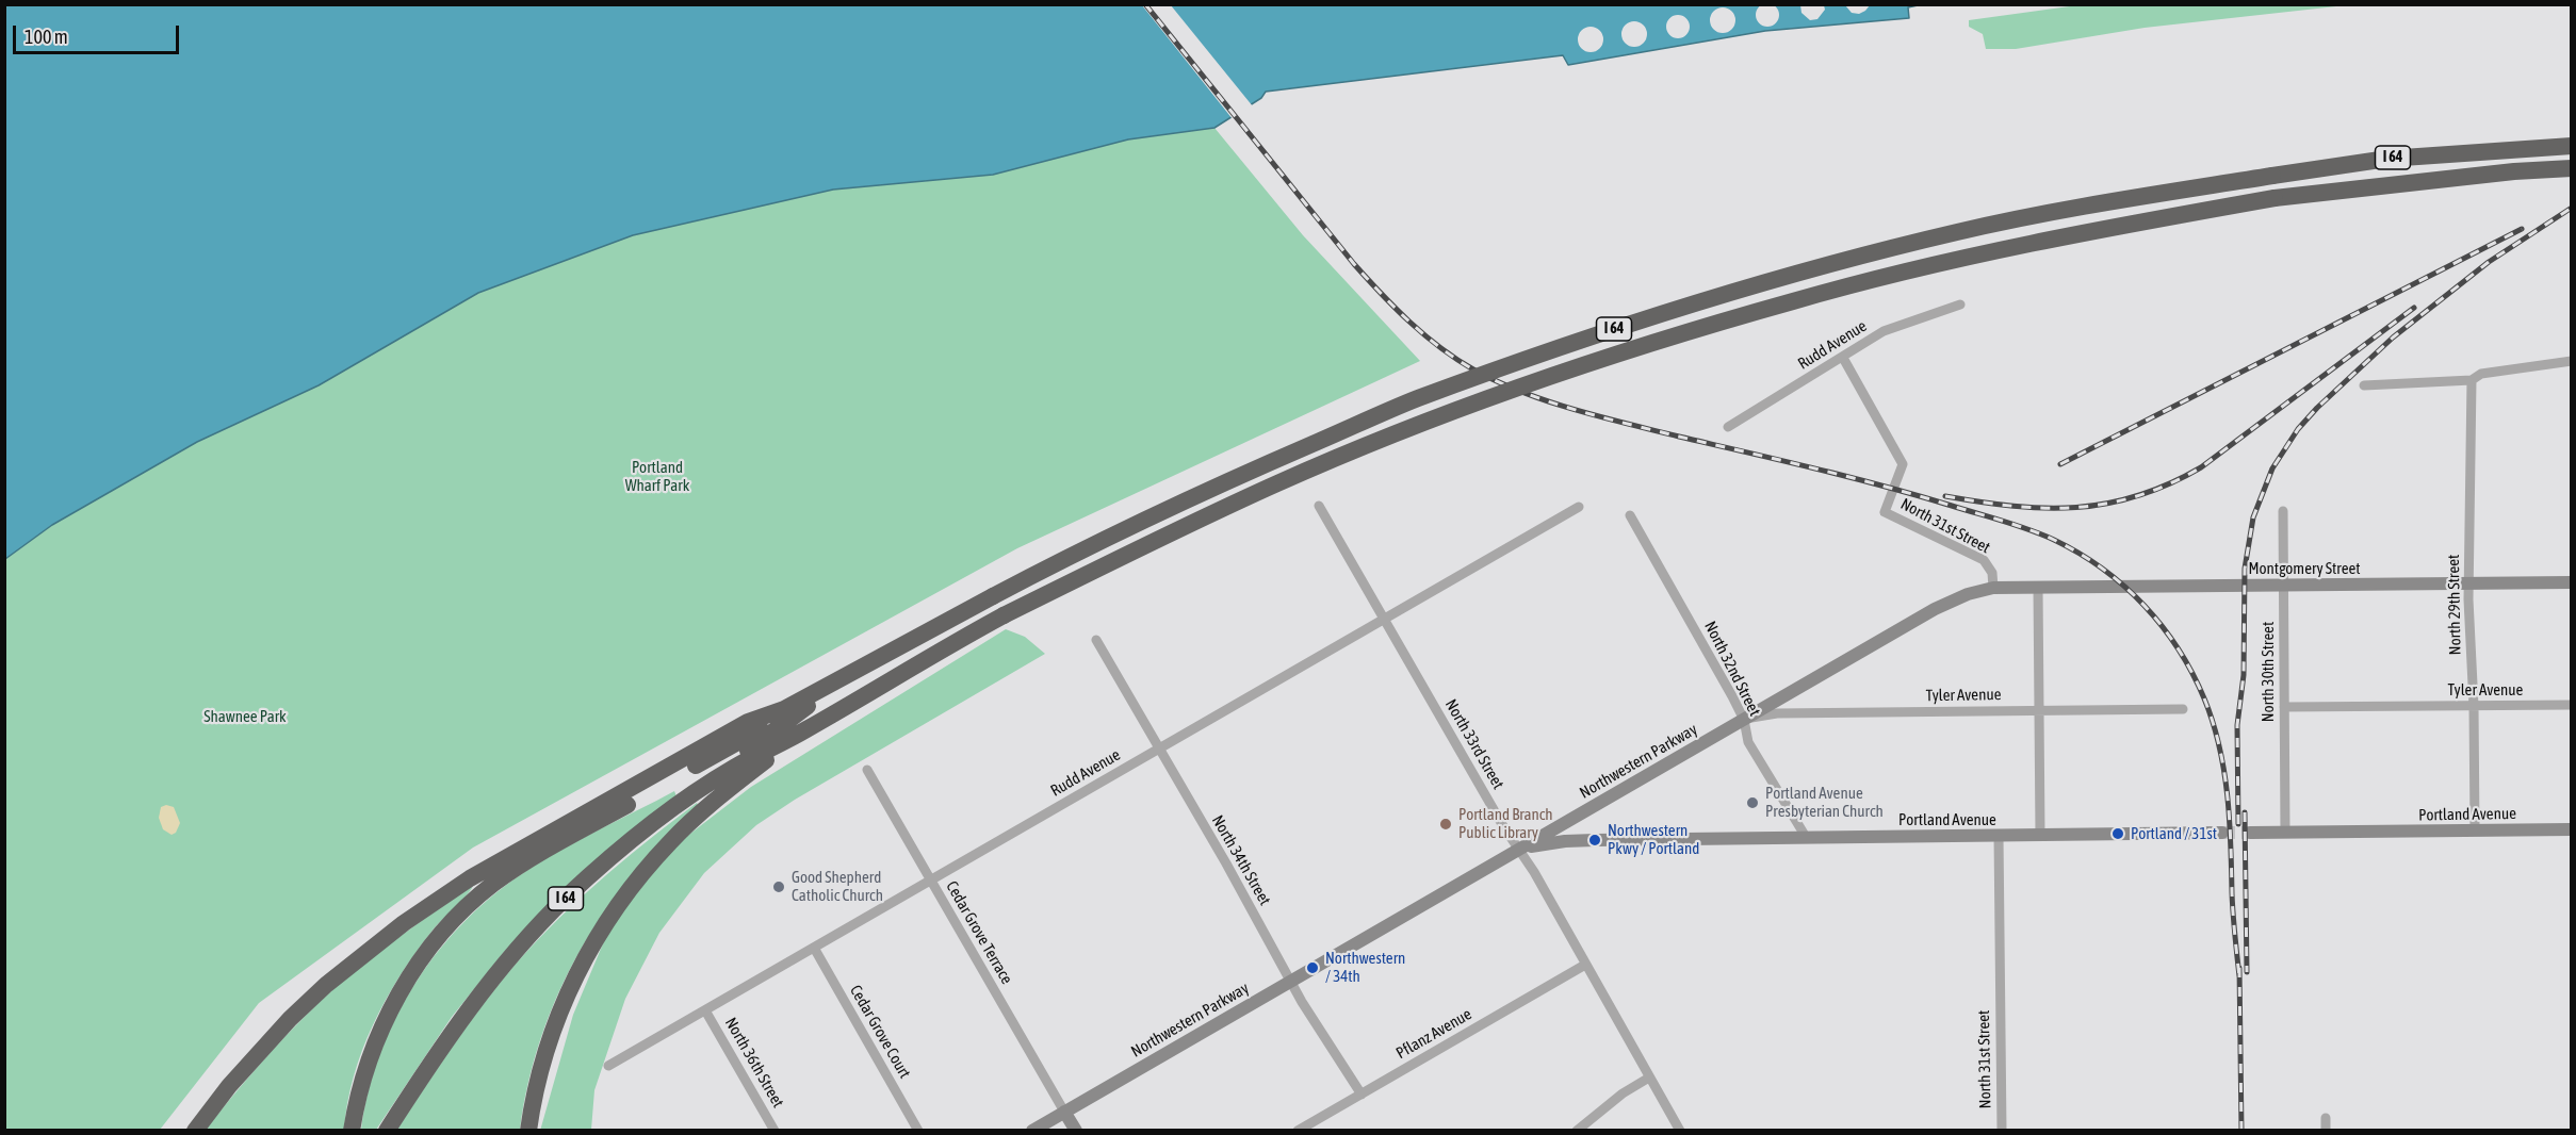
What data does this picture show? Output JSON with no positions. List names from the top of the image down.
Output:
{
  "streets": {
    "highway": ["I 64"],
    "street": [
      "Rudd Avenue",
      "North 31st Street",
      "Montgomery Street",
      "North 29th Street",
      "North 32nd Street",
      "North 30th Street",
      "Tyler Avenue",
      "North 33rd Street",
      "Northwestern Parkway",
      "Portland Avenue",
      "North 34th Street",
      "Cedar Grove Terrace",
      "Cedar Grove Court",
      "Pflanz Avenue",
      "North 36th Street"
    ]
  },
  "crossings": [
    ["Rudd Avenue", "North 31st Street"],
    ["Rudd Avenue", "North 33rd Street"],
    ["Rudd Avenue", "North 34th Street"],
    ["Rudd Avenue", "Cedar Grove Terrace"],
    ["Rudd Avenue", "Cedar Grove Court"],
    ["Rudd Avenue", "North 36th Street"],
    ["North 31st Street", "Northwestern Parkway"],
    ["North 31st Street", "Portland Avenue"],
    ["Montgomery Street", "North 29th Street"],
    ["Montgomery Street", "North 30th Street"],
    ["Montgomery Street", "Northwestern Parkway"],
    ["North 29th Street", "Tyler Avenue"],
    ["North 29th Street", "Portland Avenue"],
    ["North 32nd Street", "Tyler Avenue"],
    ["North 32nd Street", "Northwestern Parkway"],
    ["North 32nd Street", "Portland Avenue"],
    ["North 30th Street", "Tyler Avenue"],
    ["North 30th Street", "Portland Avenue"],
    ["Tyler Avenue", "Northwestern Parkway"],
    ["North 33rd Street", "Northwestern Parkway"],
    ["North 33rd Street", "Portland Avenue"],
    ["North 33rd Street", "Pflanz Avenue"],
    ["Northwestern Parkway", "Portland Avenue"],
    ["Northwestern Parkway", "North 34th Street"],
    ["Northwestern Parkway", "Cedar Grove Terrace"],
    ["North 34th Street", "Pflanz Avenue"]
  ],
  "parks": ["Portland Wharf Park", "Shawnee Park"],
  "places": [
    "Portland Avenue Presbyterian Church",
    "Portland Branch Public Library",
    "Portland / 31st",
    "Northwestern Pkwy / Portland",
    "Good Shepherd Catholic Church",
    "Northwestern / 34th"
  ],
  "scale_bar": "100 m"
}
